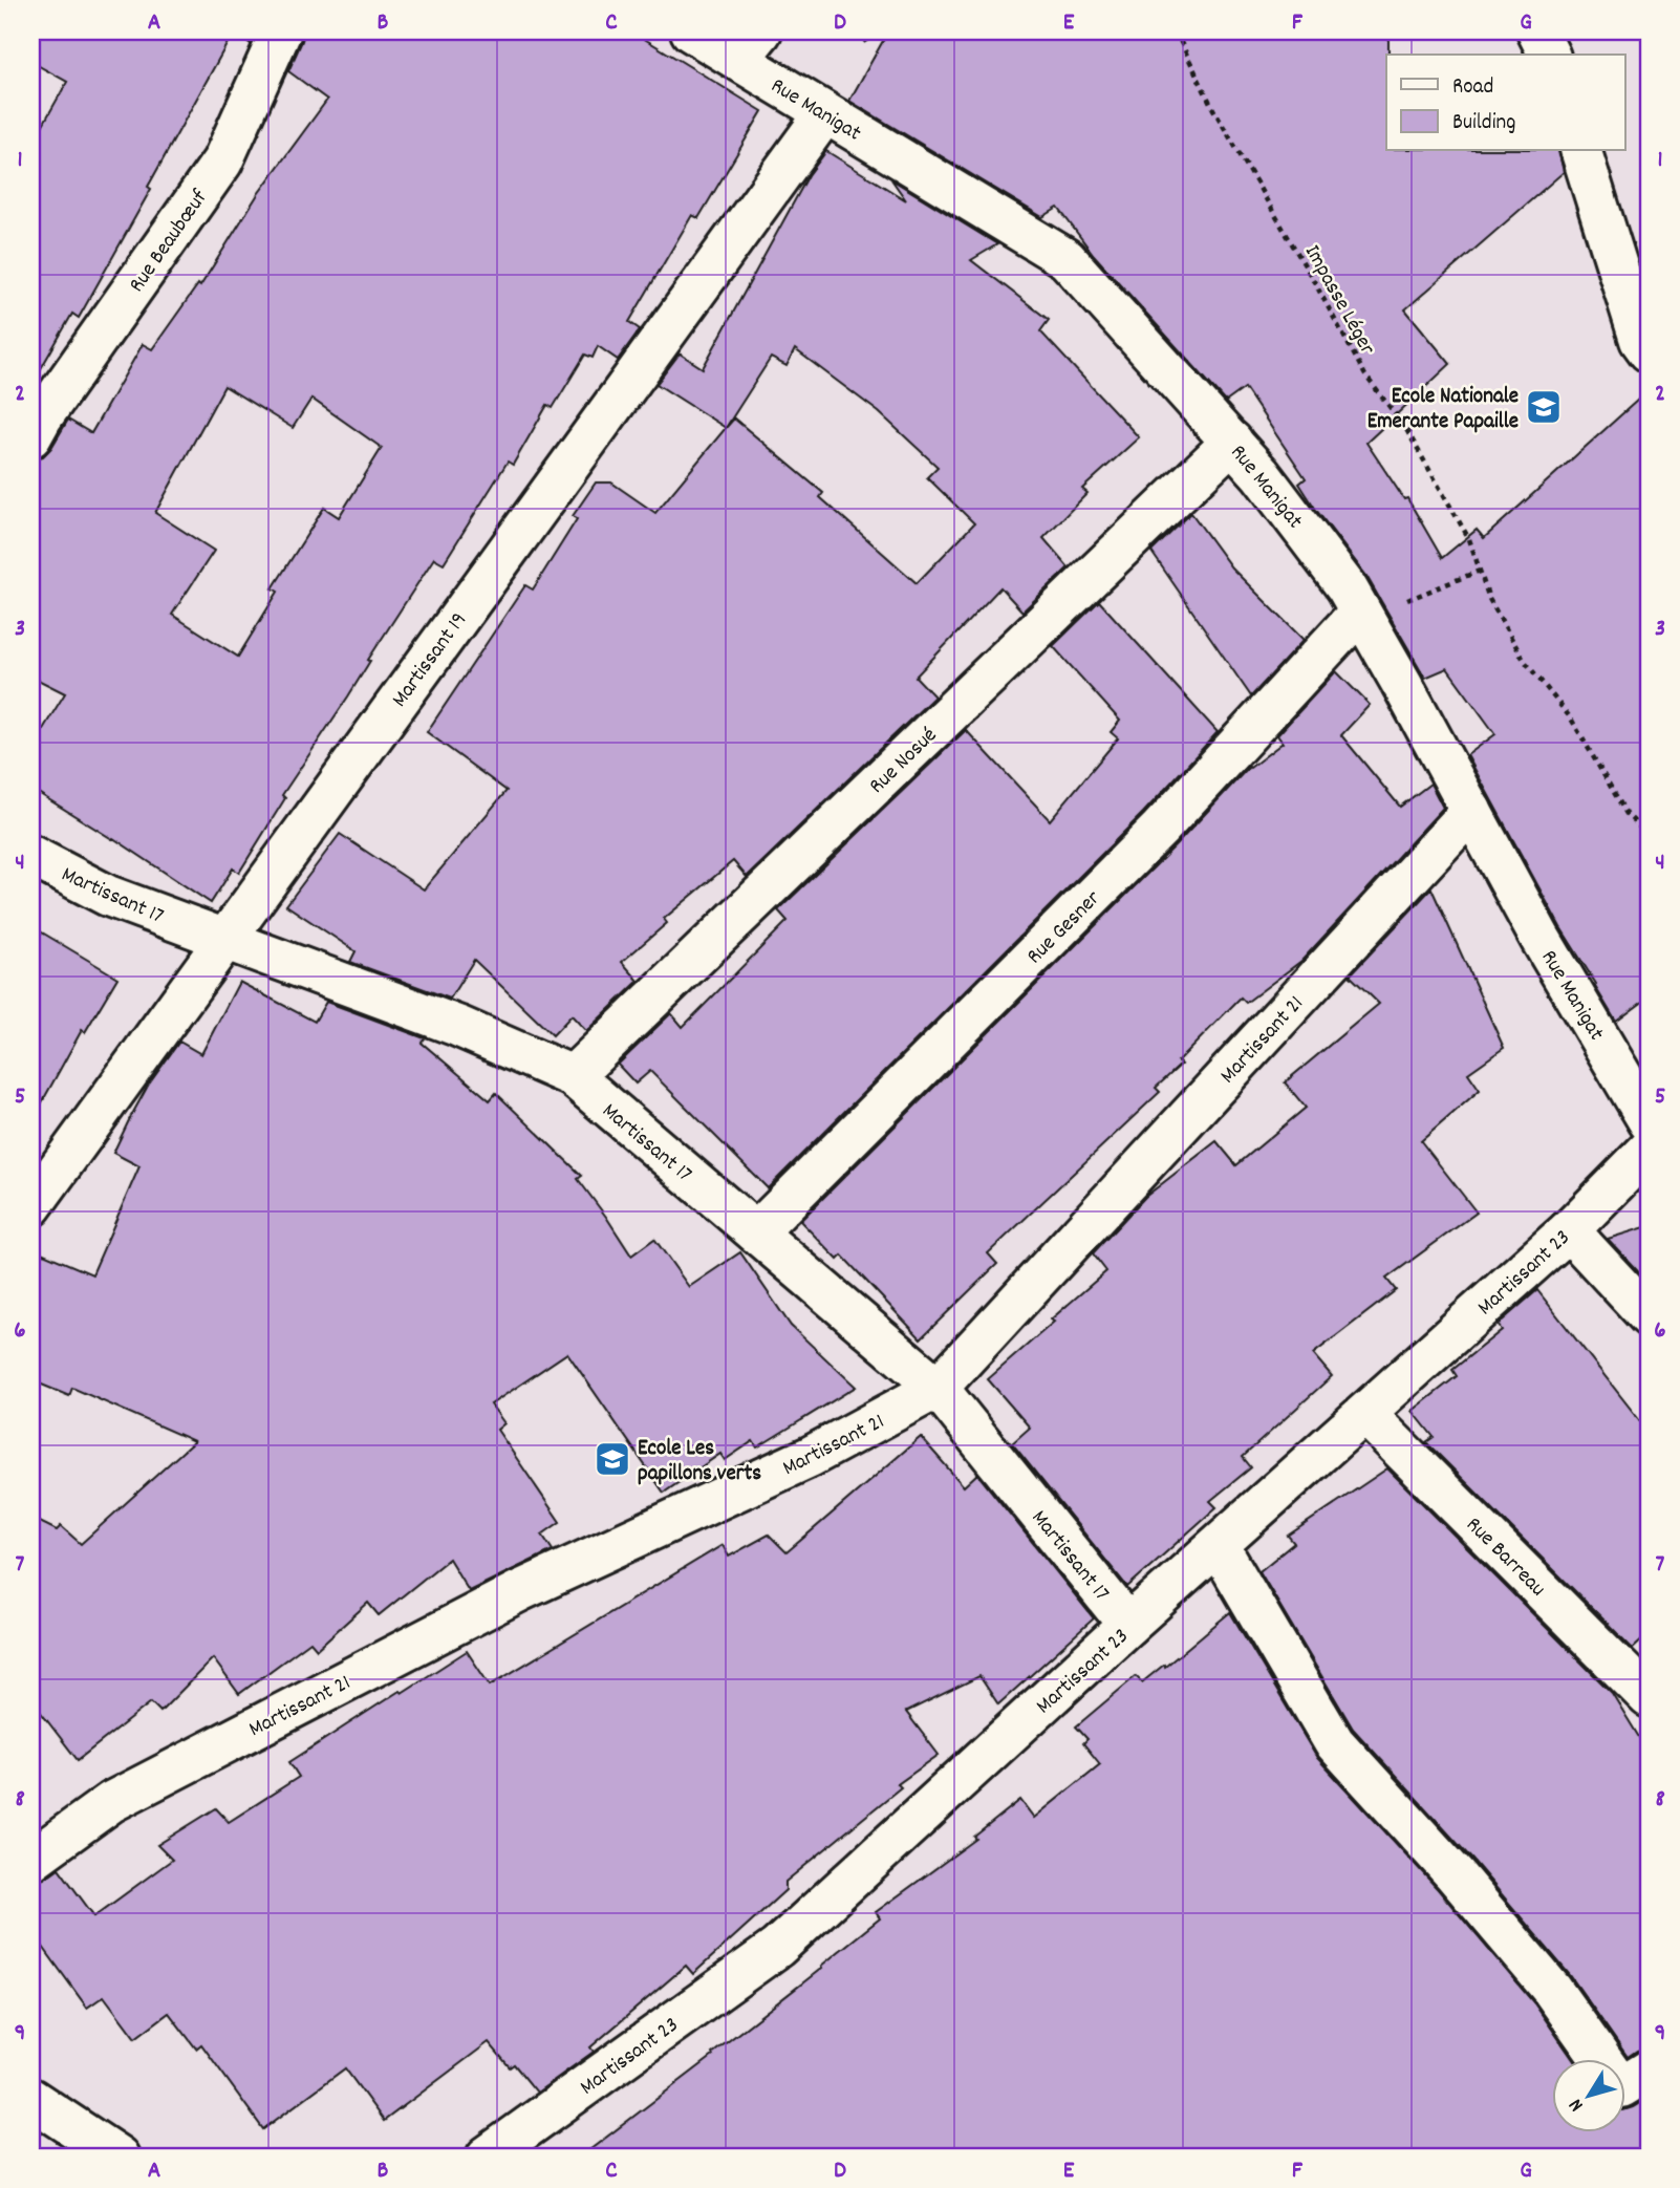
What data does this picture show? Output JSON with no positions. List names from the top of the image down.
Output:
{
  "streets": {
    "street": [
      "Rue Manigat",
      "Rue Beaubœuf",
      "Martissant 19",
      "Rue Nosué",
      "Martissant 17",
      "Rue Gesner",
      "Martissant 21",
      "Martissant 23",
      "Rue Barreau"
    ],
    "path": ["Impasse Léger"]
  },
  "crossings": [
    ["Rue Manigat", "Martissant 19"],
    ["Rue Manigat", "Rue Nosué"],
    ["Rue Manigat", "Rue Gesner"],
    ["Rue Manigat", "Martissant 21"],
    ["Martissant 19", "Martissant 17"],
    ["Rue Nosué", "Martissant 17"],
    ["Martissant 17", "Rue Gesner"],
    ["Martissant 17", "Martissant 21"],
    ["Martissant 17", "Martissant 23"],
    ["Martissant 23", "Rue Barreau"]
  ],
  "places": {
    "school or university": ["Ecole Nationale Emerante Papaille", "Ecole Les papillons verts"]
  },
  "legend": ["Road", "Building"],
  "north": "bottom left",
  "grid": {
    "columns": [
      "A",
      "B",
      "C",
      "D",
      "E",
      "F",
      "G"
    ],
    "rows": [
      "1",
      "2",
      "3",
      "4",
      "5",
      "6",
      "7",
      "8",
      "9"
    ]
  }
}
